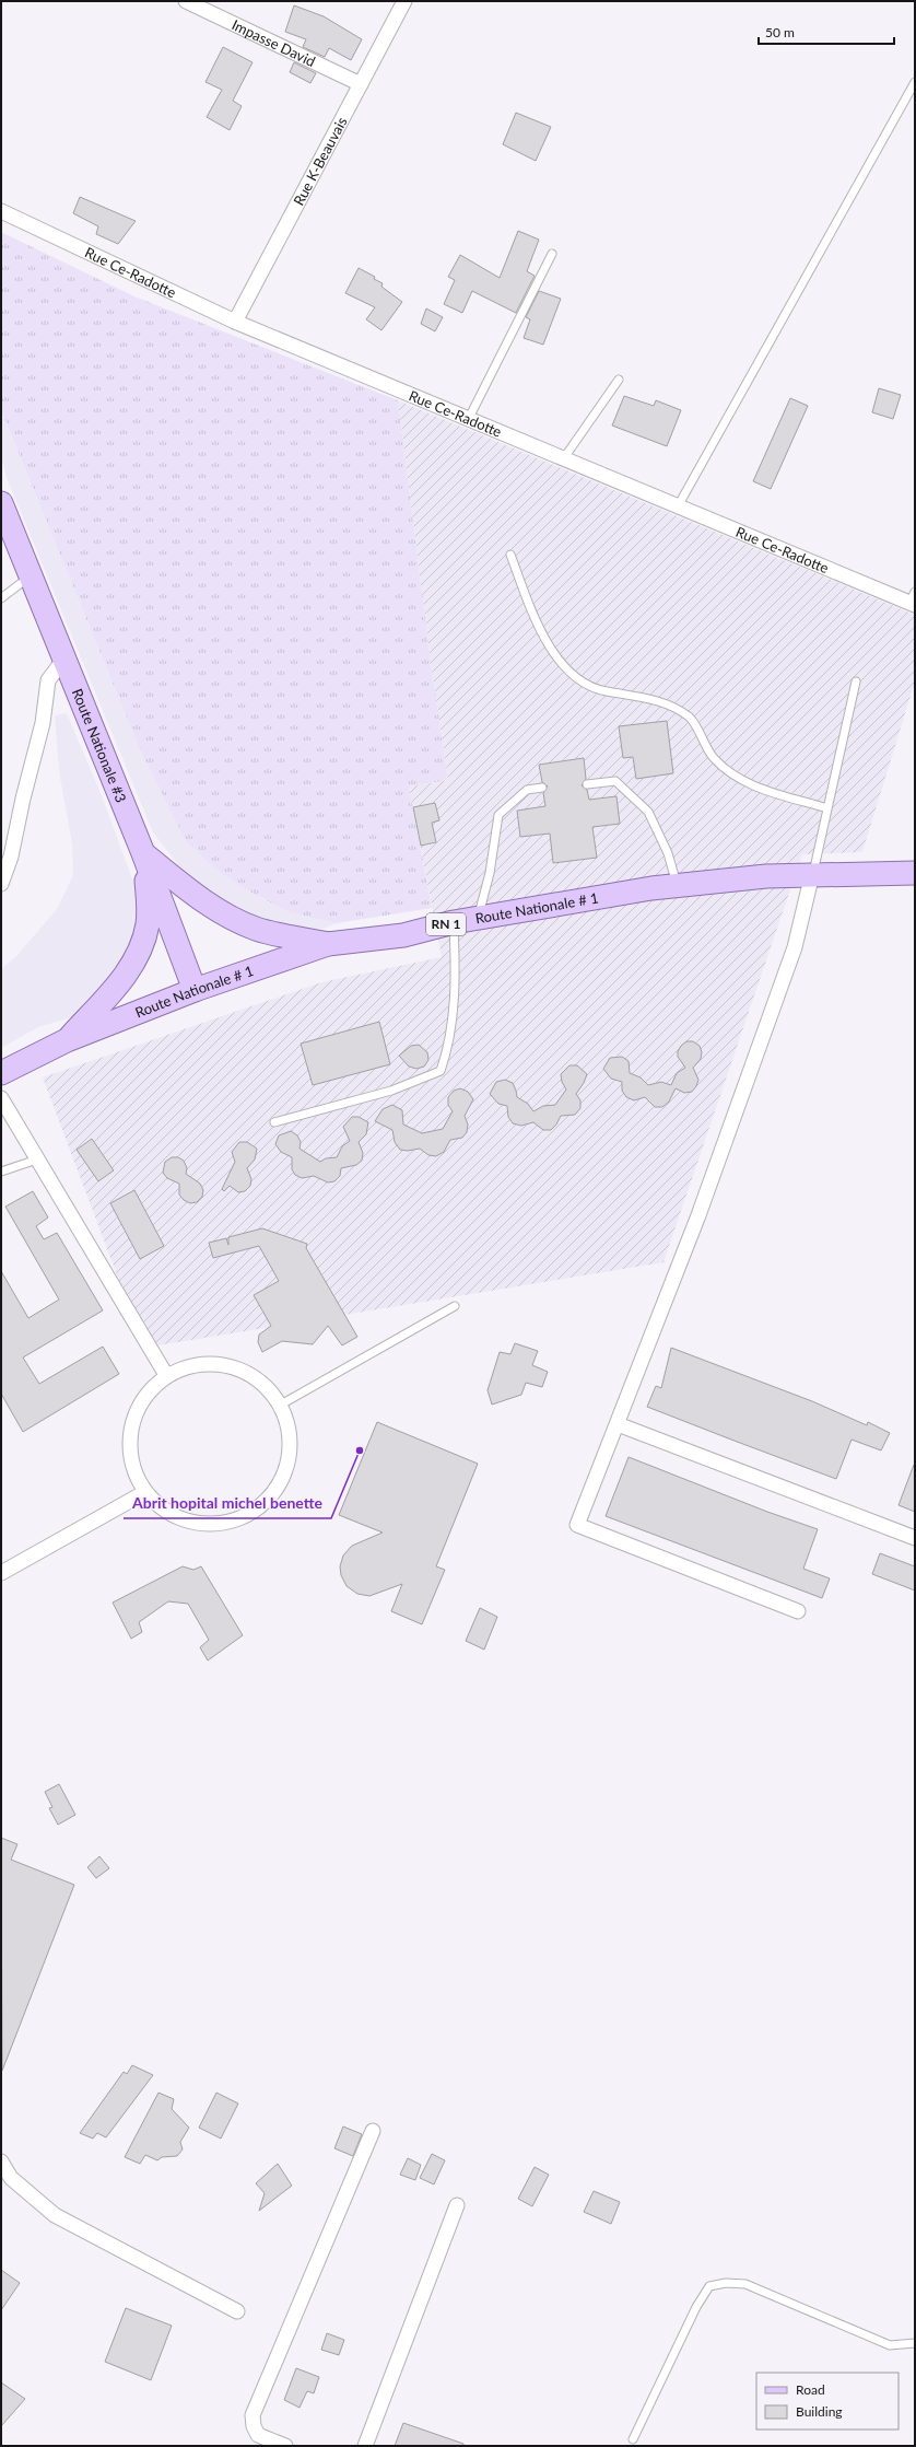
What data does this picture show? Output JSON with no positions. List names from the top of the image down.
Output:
{
  "streets": {
    "main road": ["Route Nationale #3", "Route Nationale # 1", "RN 1"],
    "street": ["Impasse David", "Rue K-Beauvais", "Rue Ce-Radotte"]
  },
  "crossings": [
    ["Impasse David", "Rue K-Beauvais"],
    ["Rue K-Beauvais", "Rue Ce-Radotte"],
    ["Route Nationale #3", "Route Nationale # 1"]
  ],
  "places": ["Abrit hopital michel benette"],
  "legend": ["Road", "Building"],
  "scale_bar": "50 m"
}
